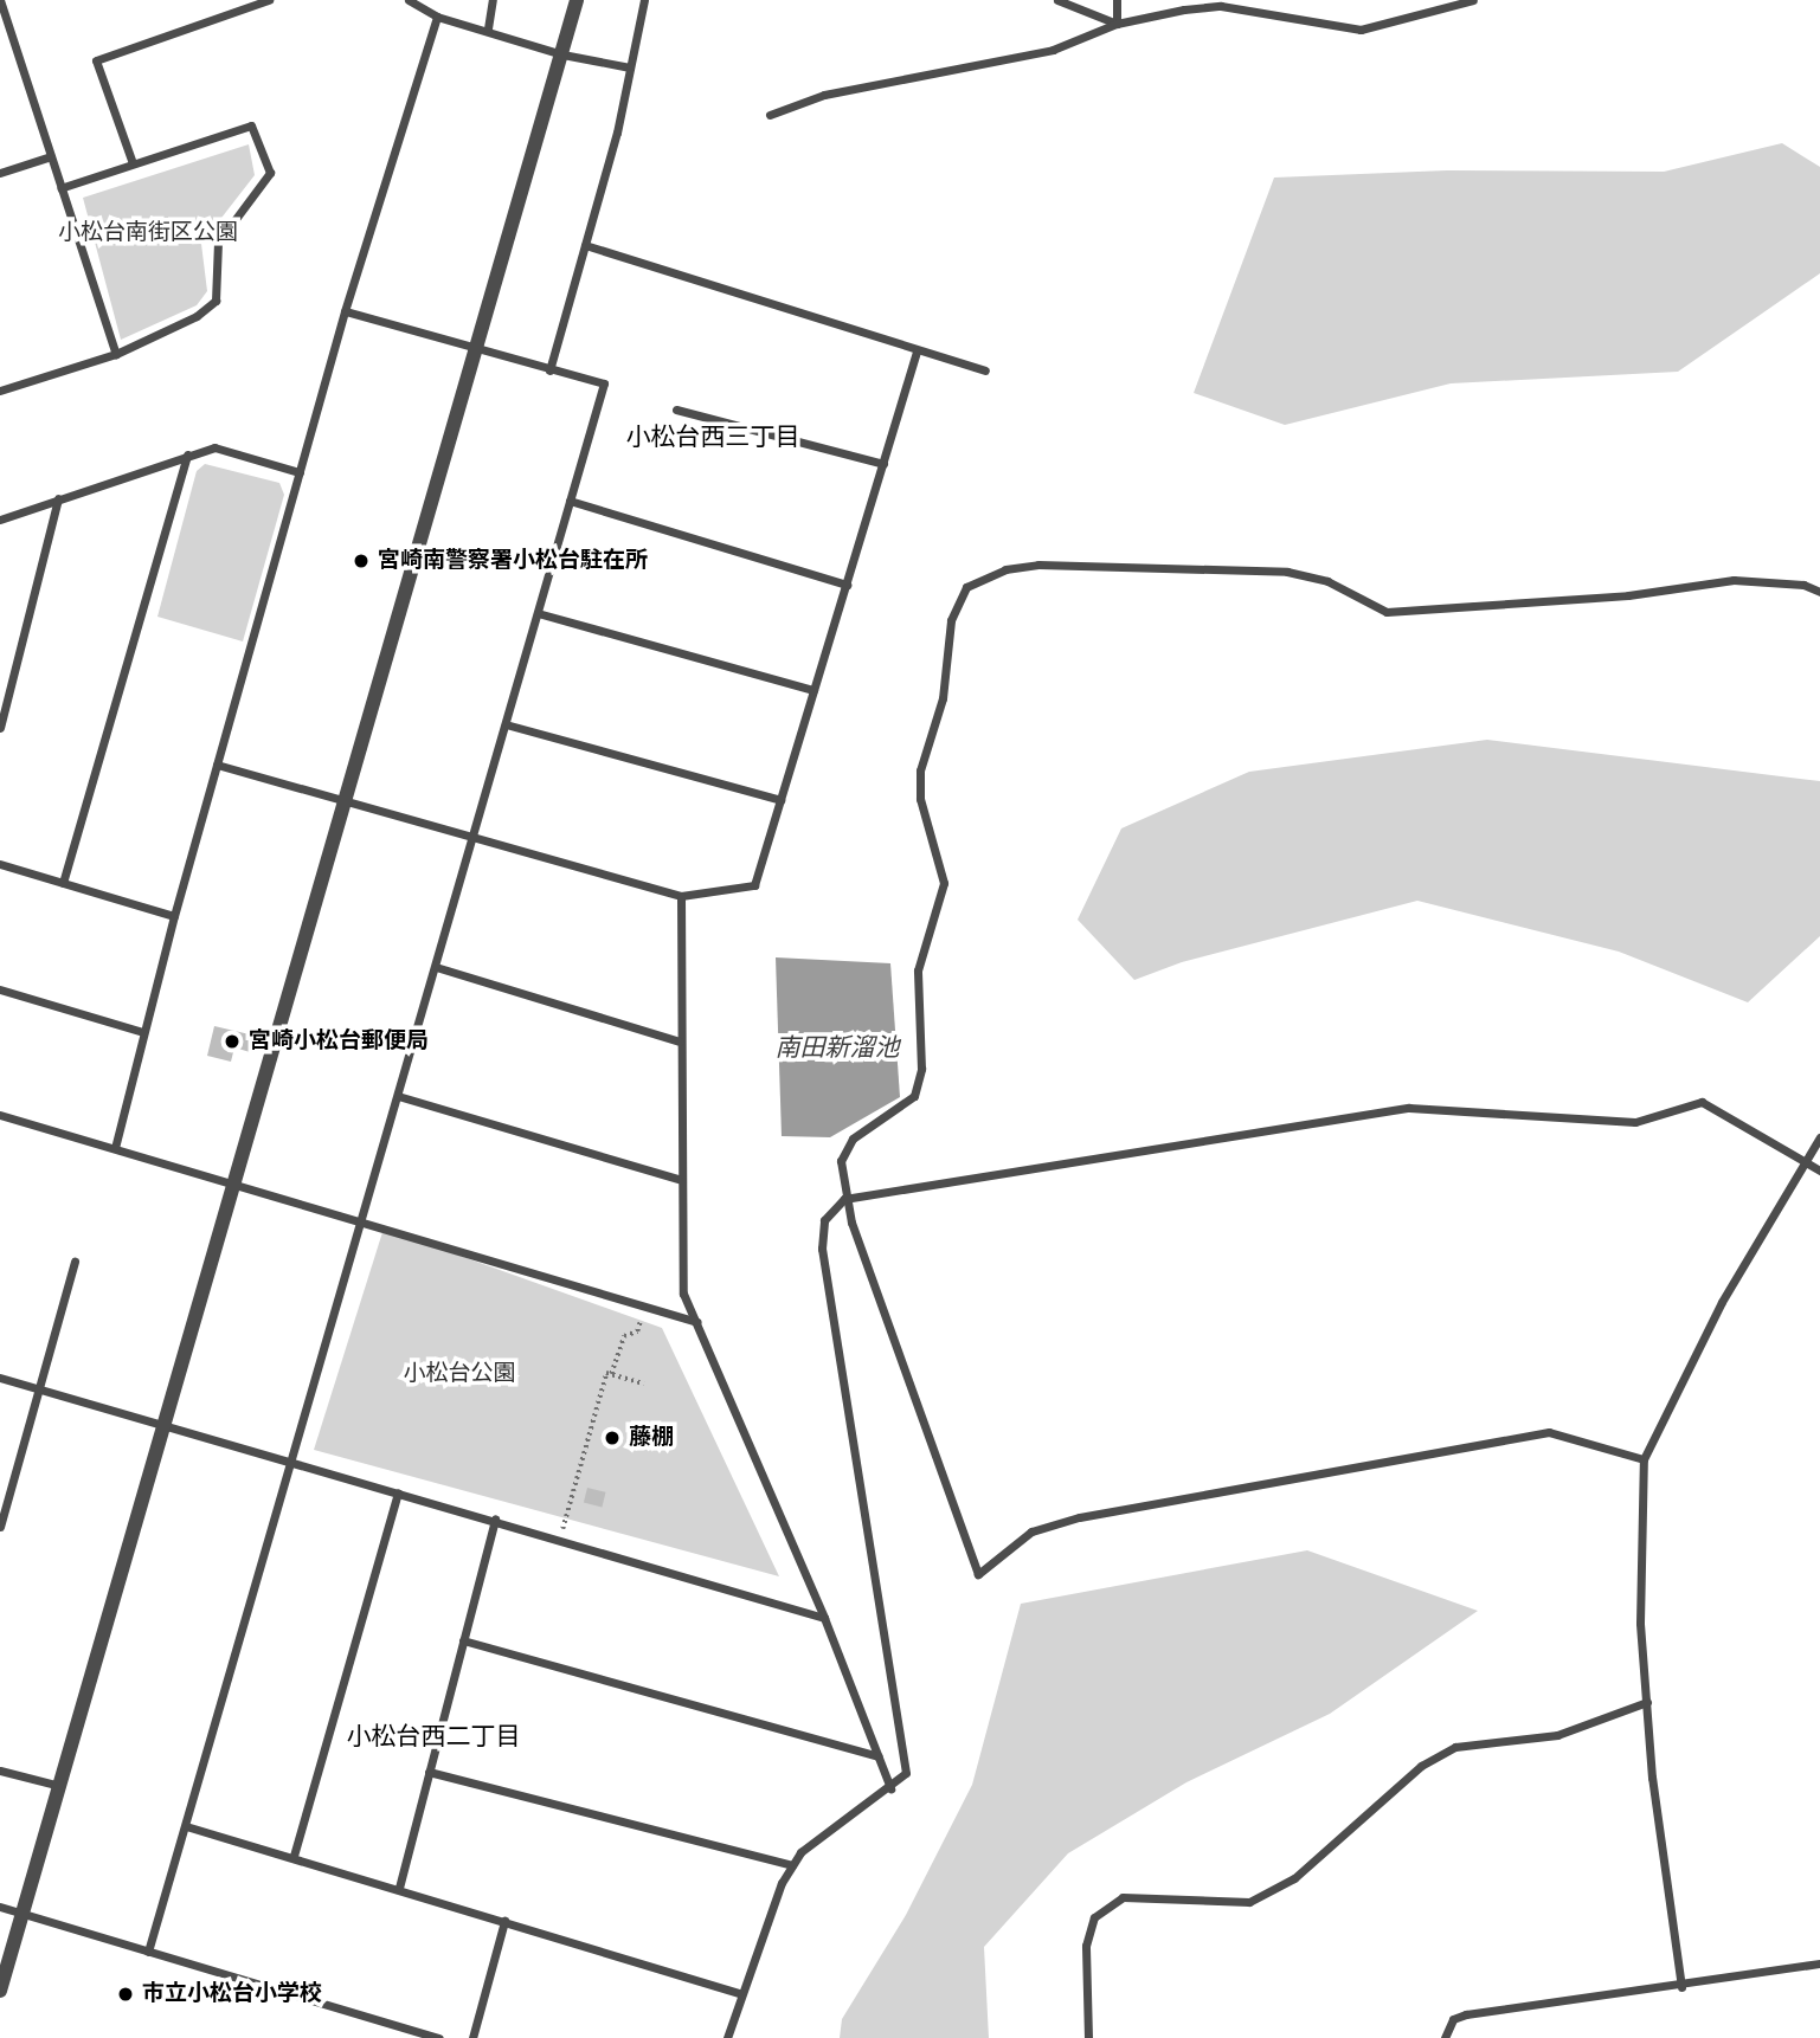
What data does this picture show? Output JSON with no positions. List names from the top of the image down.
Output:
{
  "districts": ["小松台西三丁目", "小松台西二丁目"],
  "water": ["南田新溜池"],
  "parks": ["小松台南街区公園", "小松台公園"],
  "places": [
    "宮崎南警察署小松台駐在所",
    "宮崎小松台郵便局",
    "藤棚",
    "市立小松台小学校"
  ]
}
